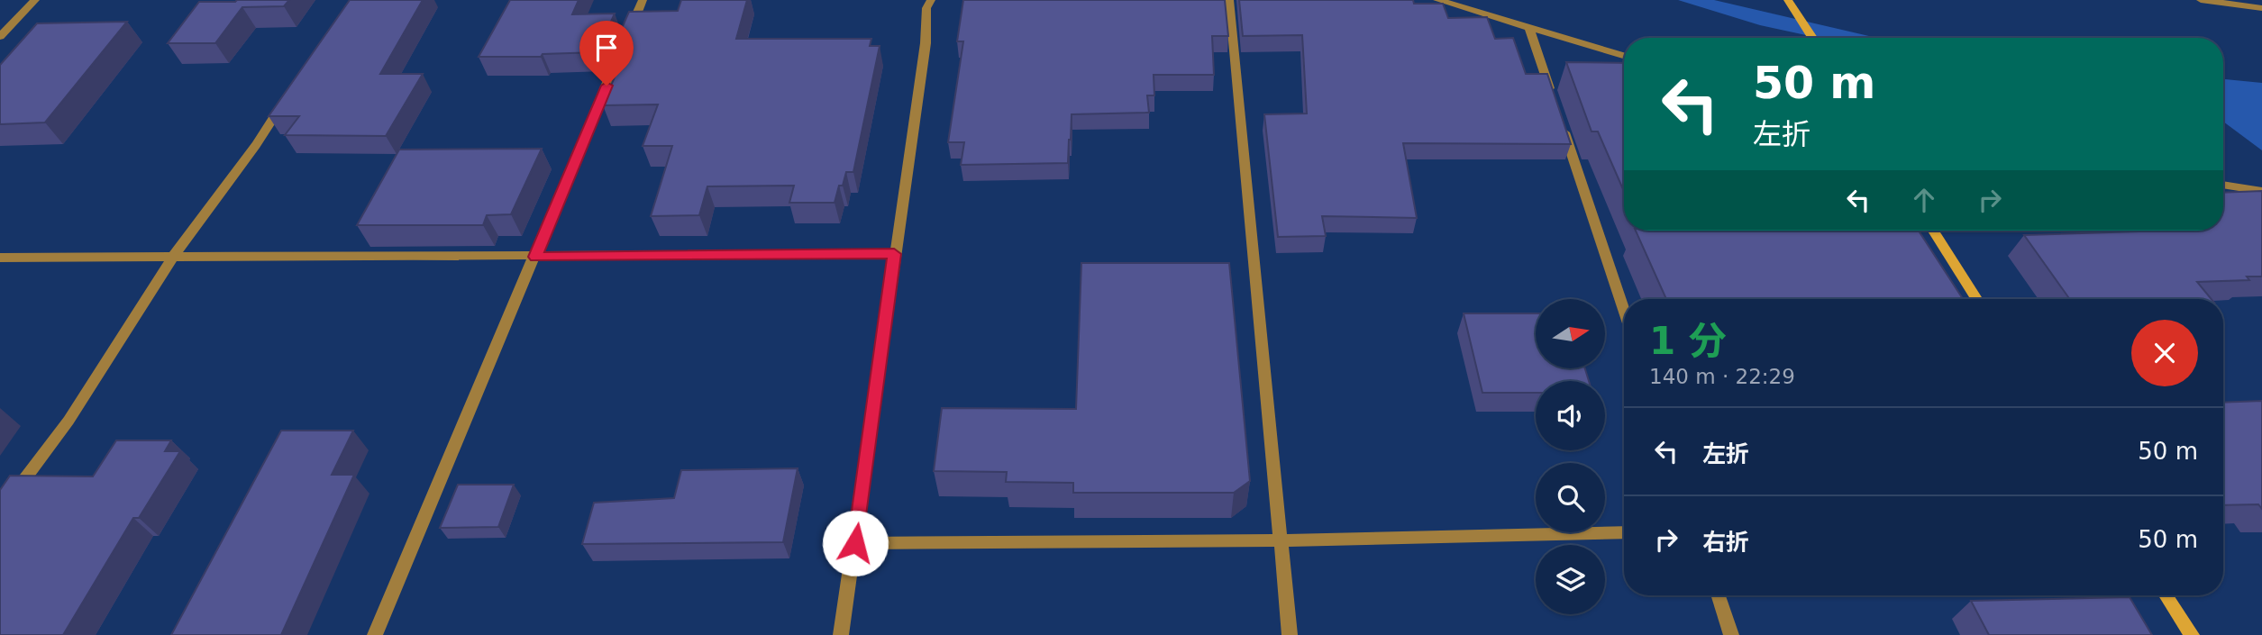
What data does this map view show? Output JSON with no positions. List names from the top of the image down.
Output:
{
  "north": "right",
  "page": {
    "turn": ["50 m", "左折"],
    "heading": ["1 分", "140 m · 22:29"],
    "list": [
      {
        "name": "左折",
        "value": "50 m"
      },
      {
        "name": "右折",
        "value": "50 m"
      }
    ]
  }
}
